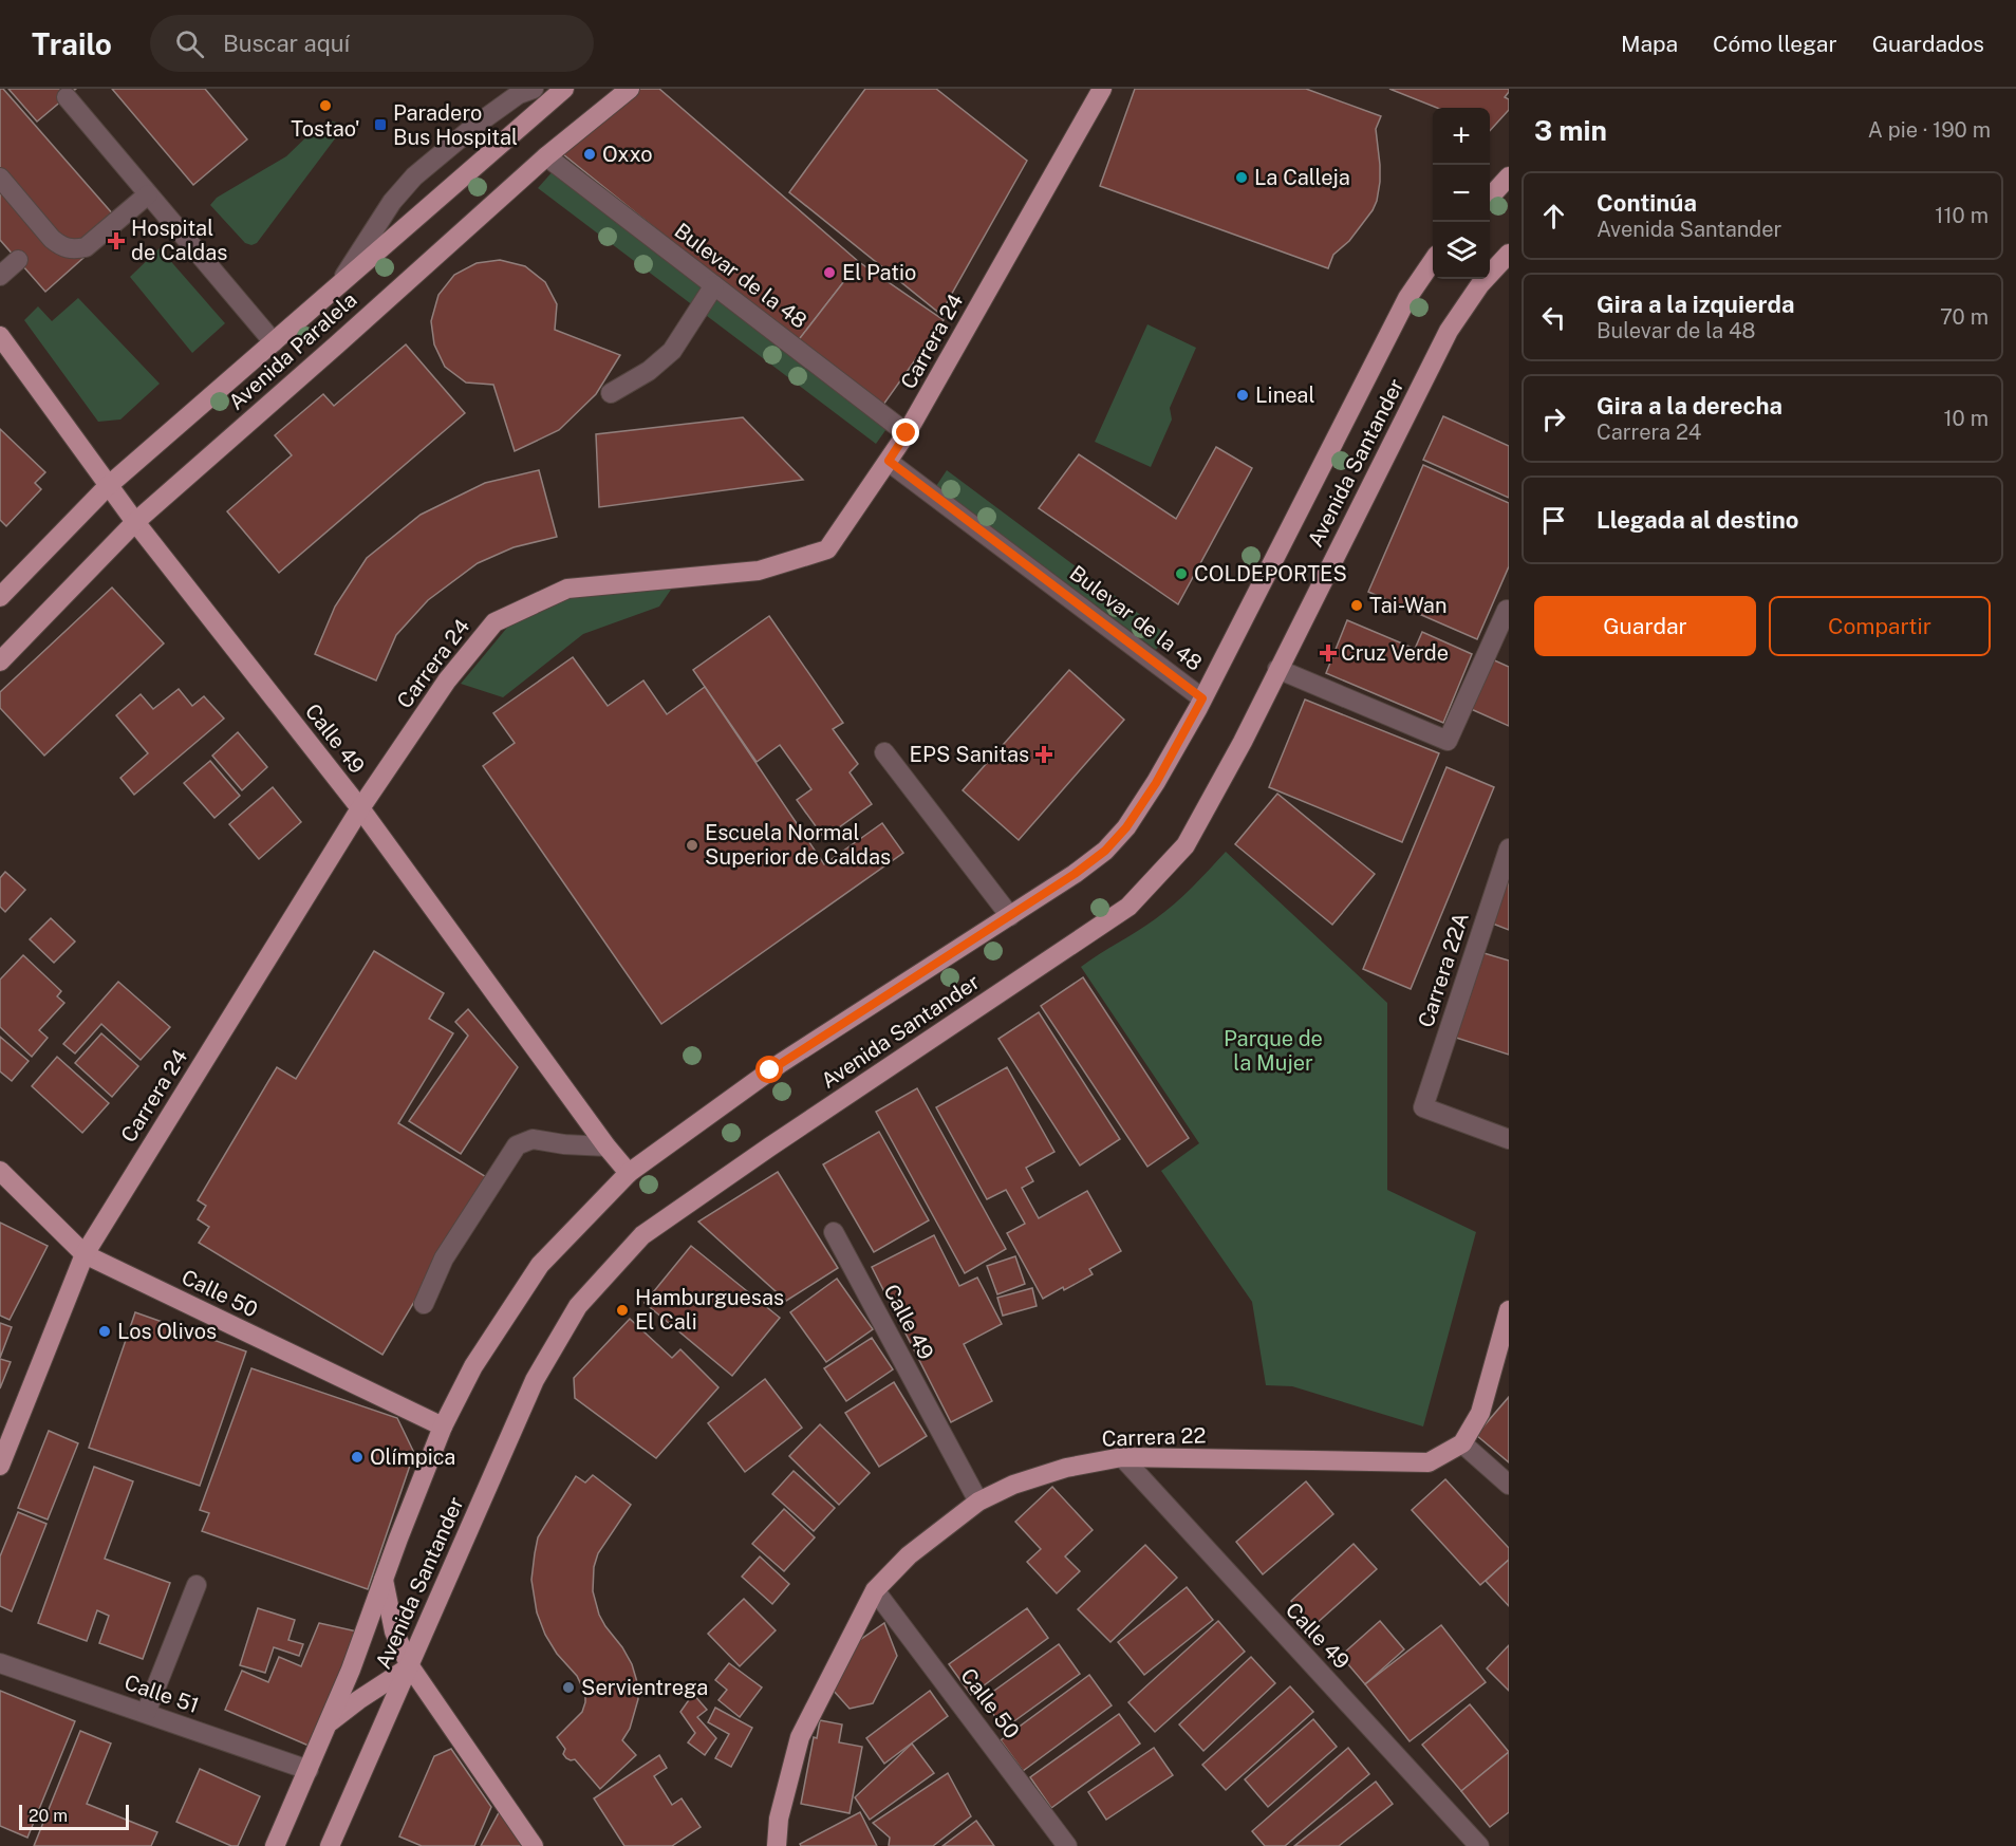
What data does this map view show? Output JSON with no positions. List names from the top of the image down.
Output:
{
  "streets": {
    "main road": [
      "Carrera 24",
      "Avenida Paralela",
      "Avenida Santander",
      "Calle 49",
      "Calle 50",
      "Carrera 22"
    ],
    "street": ["Bulevar de la 48", "Carrera 22A", "Calle 51"]
  },
  "crossings": [
    ["Bulevar de la 48", "Carrera 24"],
    ["Bulevar de la 48", "Avenida Paralela"],
    ["Bulevar de la 48", "Avenida Santander"],
    ["Carrera 24", "Calle 49"],
    ["Carrera 24", "Calle 50"],
    ["Avenida Paralela", "Calle 49"],
    ["Avenida Santander", "Calle 49"],
    ["Avenida Santander", "Calle 50"],
    ["Avenida Santander", "Calle 51"],
    ["Calle 49", "Carrera 22"],
    ["Calle 50", "Carrera 22"]
  ],
  "parks": ["Parque de la Mujer"],
  "places": {
    "other": [
      "Tostao'",
      "Oxxo",
      "La Calleja",
      "El Patio",
      "Lineal",
      "COLDEPORTES",
      "Tai-Wan",
      "Escuela Normal Superior de Caldas",
      "Hamburguesas El Cali",
      "Los Olivos",
      "Olímpica",
      "Servientrega"
    ],
    "transit": ["Paradero Bus Hospital"],
    "health": ["Hospital de Caldas", "Cruz Verde", "EPS Sanitas"]
  },
  "scale_bar": "20 m",
  "page": {
    "header": "Trailo",
    "search": "Buscar aquí",
    "nav": ["Mapa", "Cómo llegar", "Guardados"],
    "heading": ["3 min", "A pie · 190 m"],
    "map_buttons": ["+", "−"],
    "list": [
      ["Continúa", "Avenida Santander", "110 m"],
      ["Gira a la izquierda", "Bulevar de la 48", "70 m"],
      ["Gira a la derecha", "Carrera 24", "10 m"],
      "Llegada al destino"
    ],
    "buttons": ["Guardar", "Compartir"],
    "scale": "20 m"
  }
}
